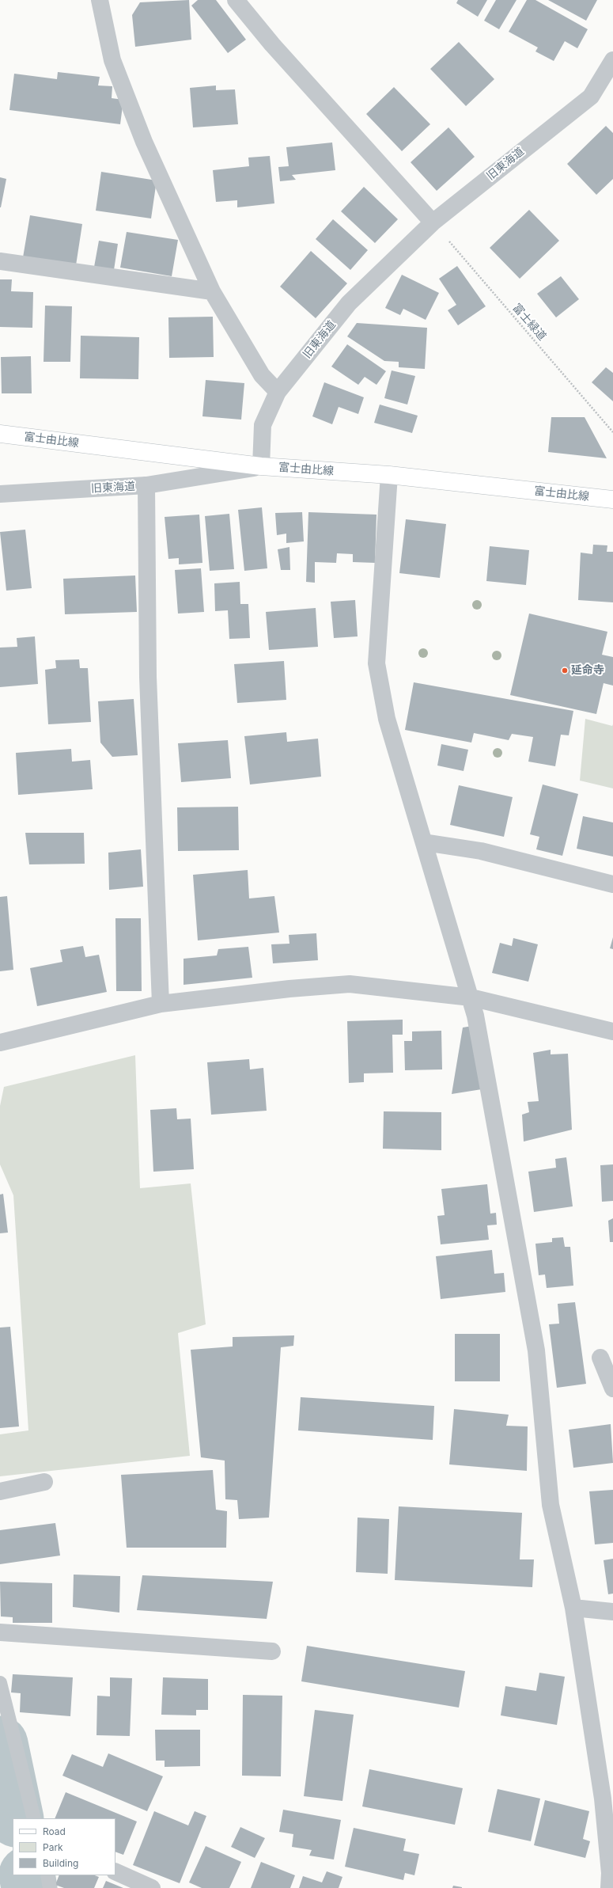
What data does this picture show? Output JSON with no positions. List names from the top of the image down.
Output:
{
  "streets": {
    "main road": ["富士由比線"],
    "street": ["旧東海道"],
    "path": ["富士緑道"]
  },
  "crossings": [
    ["旧東海道", "富士緑道"],
    ["旧東海道", "富士由比線"]
  ],
  "places": ["延命寺"],
  "legend": ["Road", "Park", "Building"]
}
